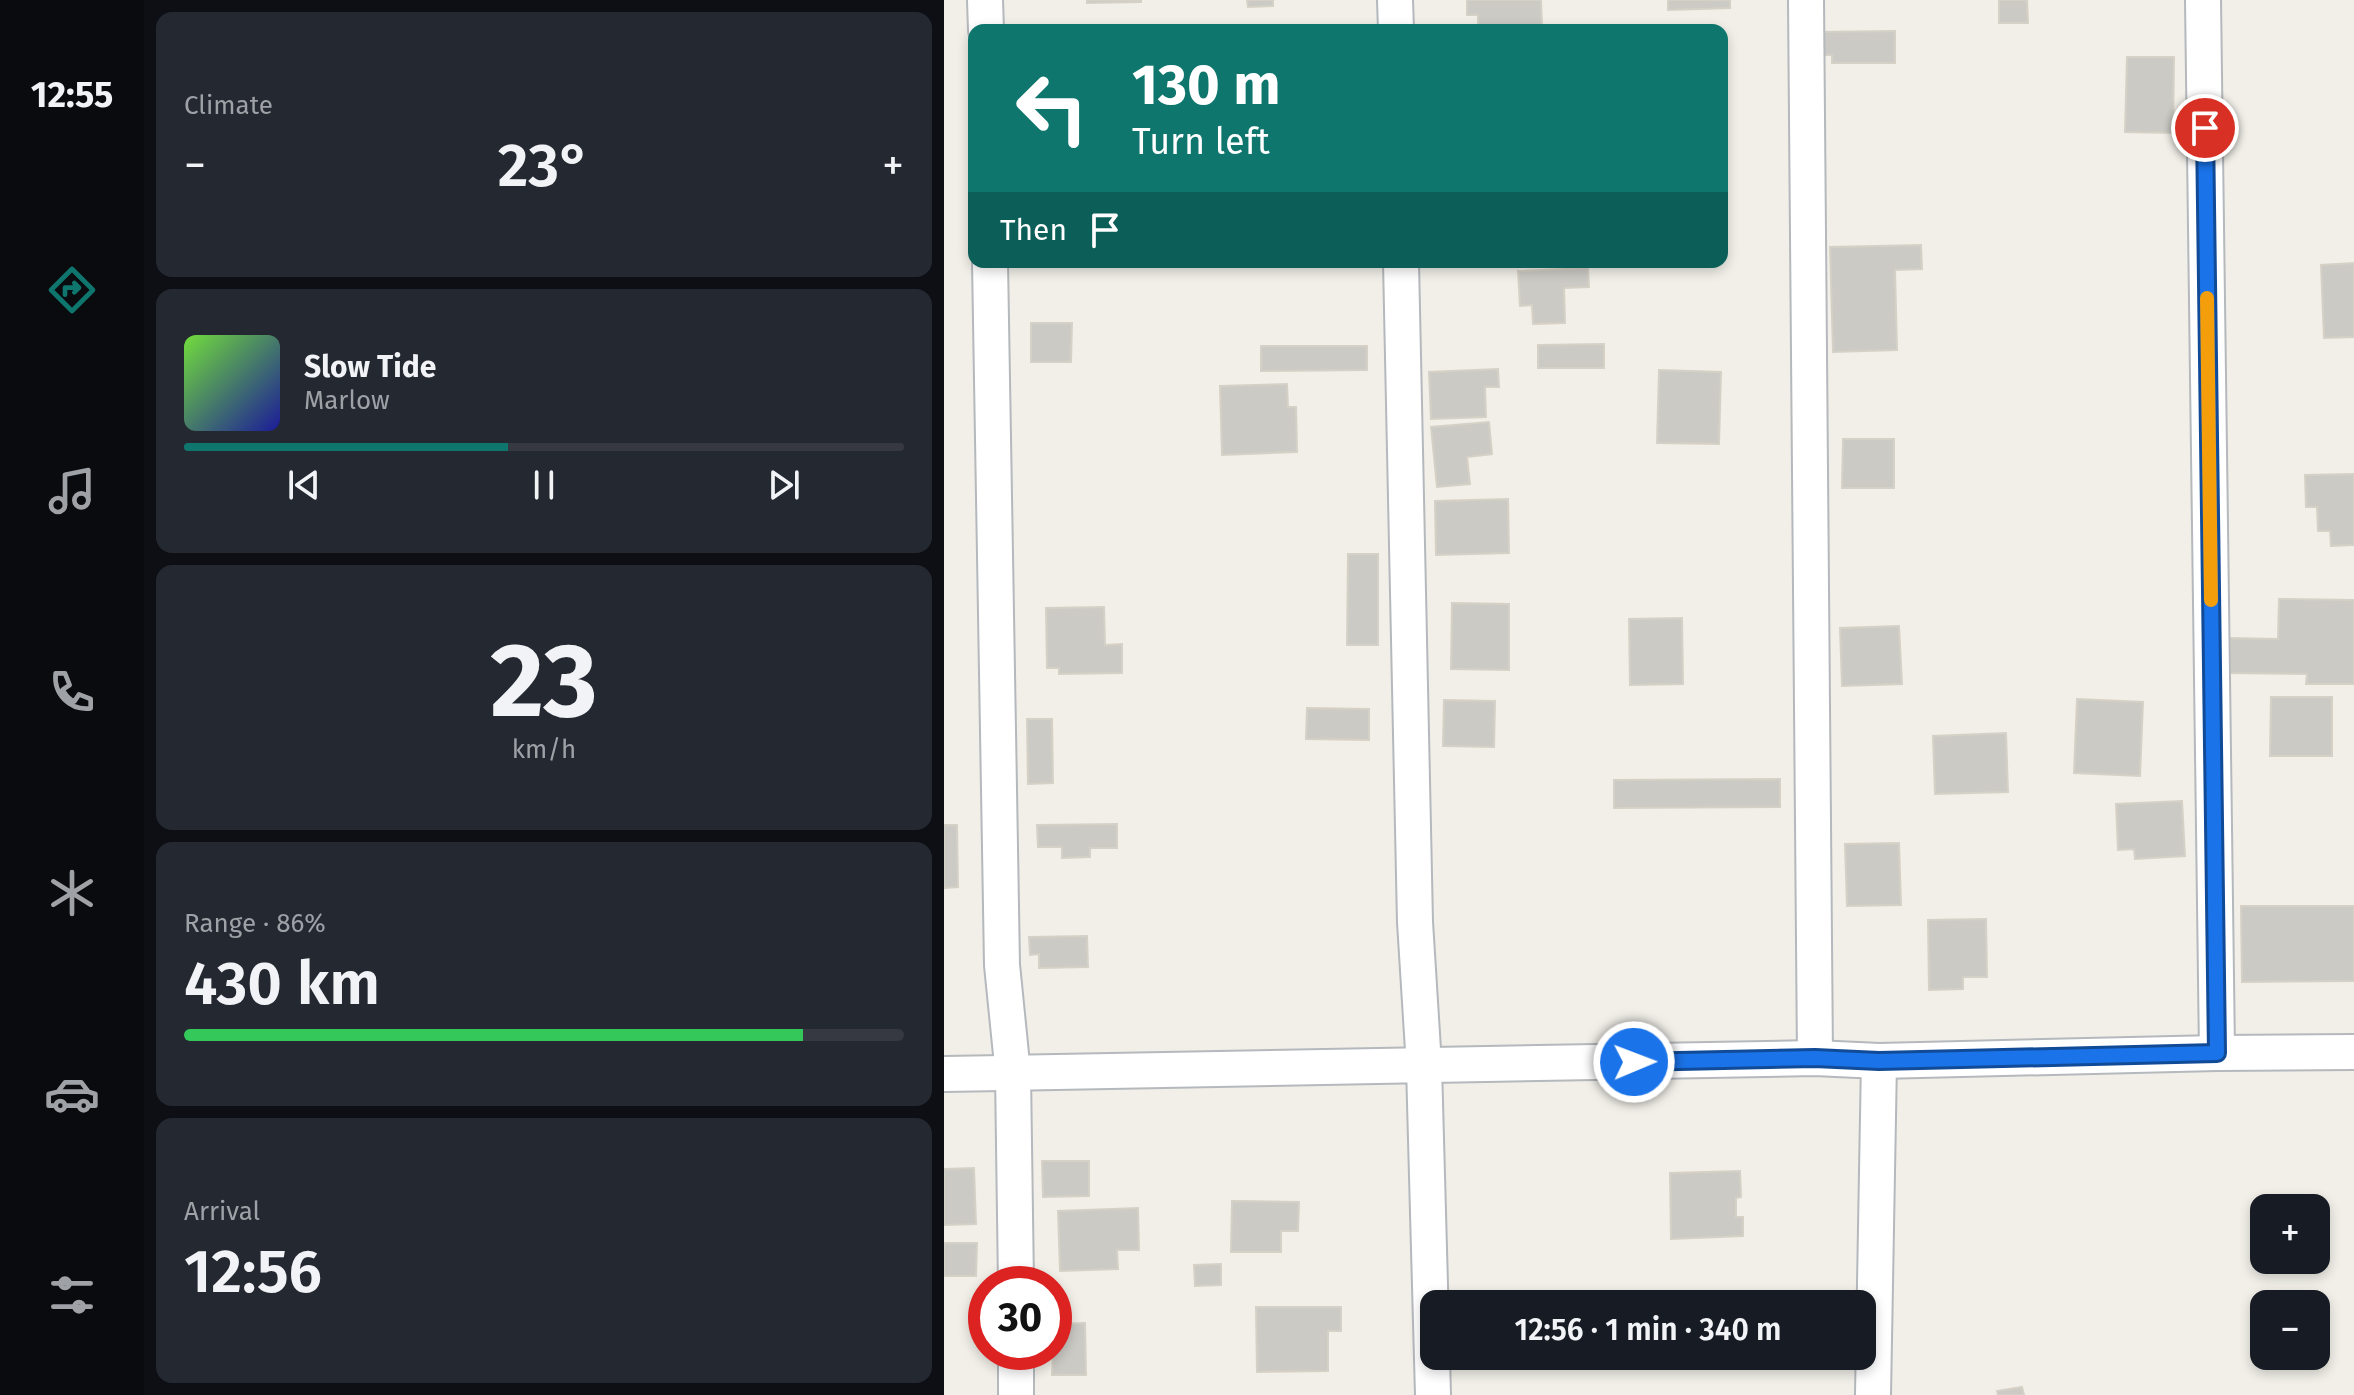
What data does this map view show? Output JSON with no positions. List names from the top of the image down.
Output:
{
  "page": {
    "tabs": "12:55",
    "tile": [
      "Climate",
      ["23", "km/h"],
      ["Range · 86%", "430 km"],
      ["Arrival", "12:56"]
    ],
    "turn": ["130 m", "Turn left"],
    "heat": ["−", "23°", "+"],
    "then": "Then",
    "song": ["Slow Tide", "Marlow"],
    "map_buttons": ["+", "−"],
    "limit": "30",
    "trip": "12:56 · 1 min · 340 m"
  }
}
